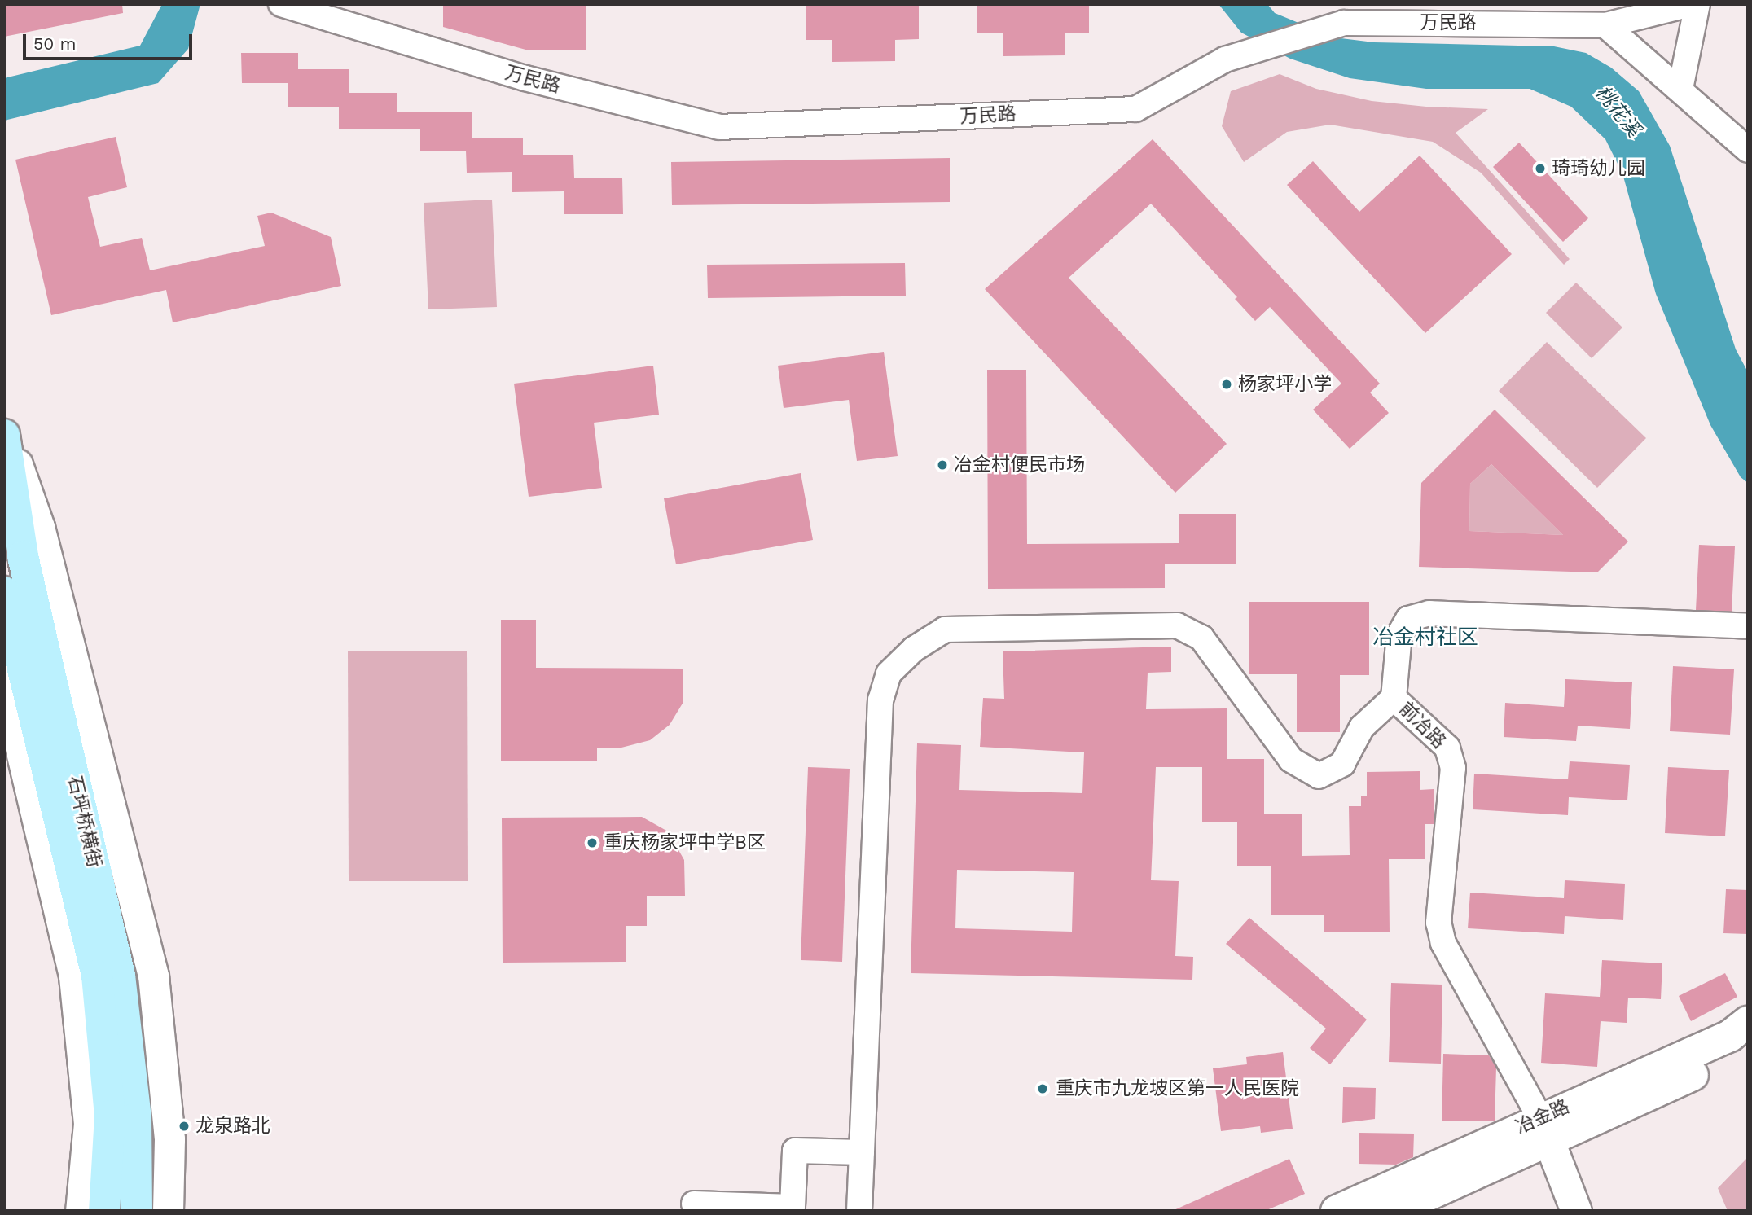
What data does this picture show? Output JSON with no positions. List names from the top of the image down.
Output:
{
  "streets": {
    "main road": ["石坪桥横街", "冶金路"],
    "street": ["万民路", "前冶路"]
  },
  "crossings": [
    ["前冶路", "冶金路"]
  ],
  "districts": ["冶金村社区"],
  "water": ["桃花溪"],
  "places": [
    "琦琦幼儿园",
    "杨家坪小学",
    "冶金村便民市场",
    "重庆杨家坪中学B区",
    "重庆市九龙坡区第一人民医院",
    "龙泉路北"
  ],
  "scale_bar": "50 m"
}
